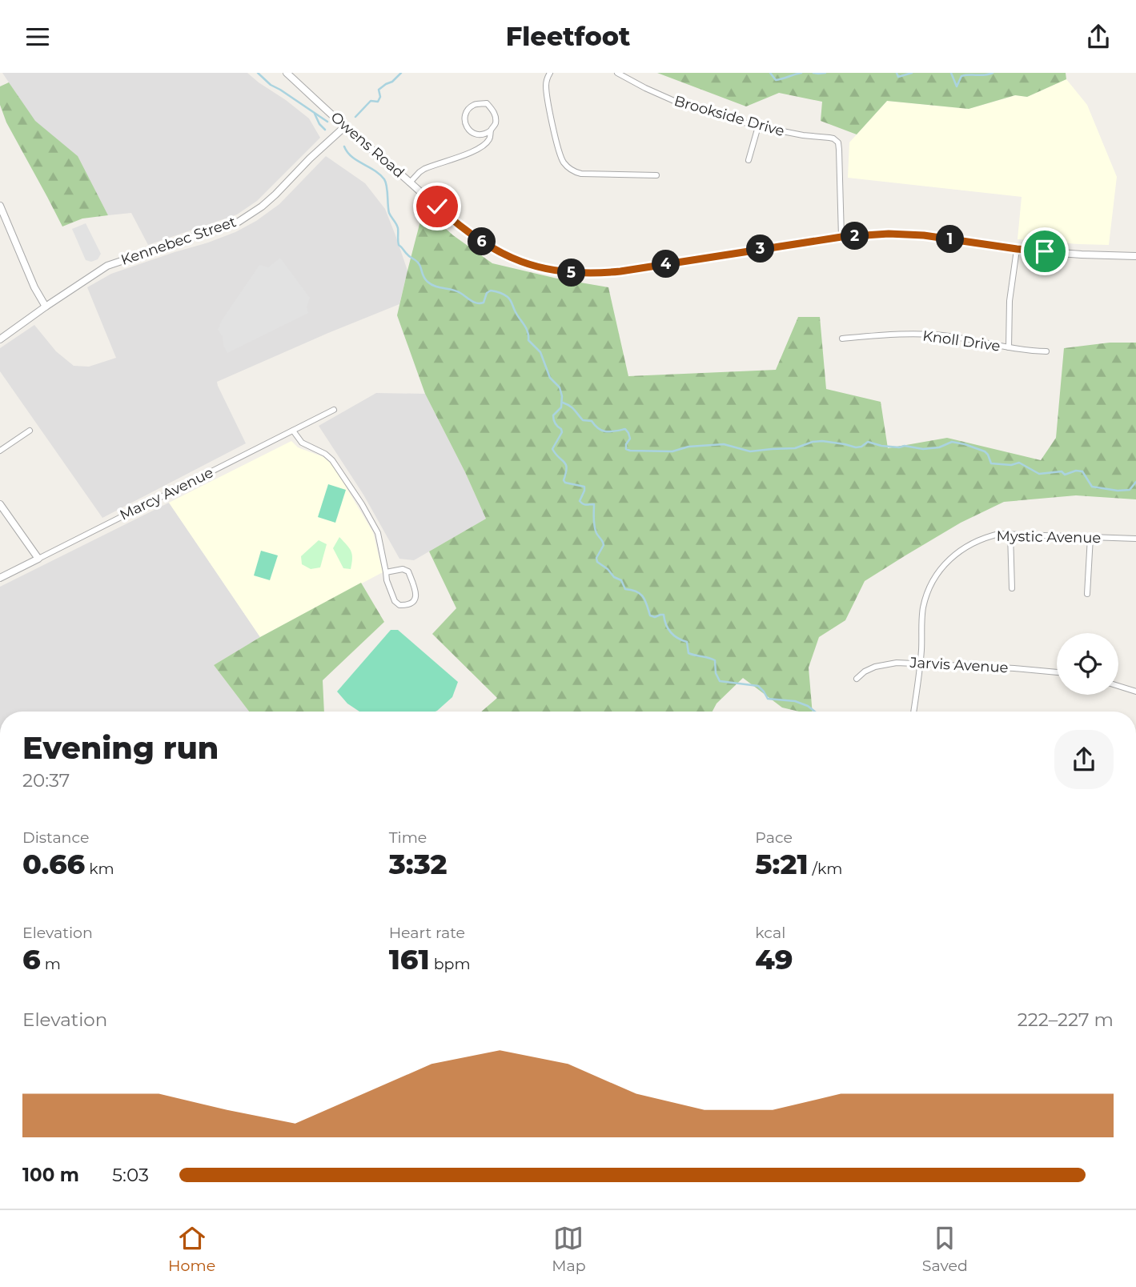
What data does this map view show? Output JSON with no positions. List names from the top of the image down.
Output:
{
  "streets": {
    "street": [
      "Brookside Drive",
      "Owens Road",
      "Kennebec Street",
      "Knoll Drive",
      "Marcy Avenue",
      "Mystic Avenue",
      "Jarvis Avenue"
    ]
  },
  "crossings": [
    ["Brookside Drive", "Owens Road"],
    ["Owens Road", "Kennebec Street"],
    ["Mystic Avenue", "Jarvis Avenue"]
  ],
  "page": {
    "header": "Fleetfoot",
    "pins": [
      "2",
      "1",
      "6",
      "3",
      "4",
      "5"
    ],
    "heading": ["Evening run", "20:37"],
    "stats": [
      ["Distance", "0.66 km"],
      ["Time", "3:32"],
      ["Pace", "5:21 /km"],
      ["Elevation", "6 m"],
      ["Heart rate", "161 bpm"],
      ["kcal", "49"]
    ],
    "chart": ["Elevation", "222–227 m"],
    "list": [
      {
        "name": "100 m",
        "note": "5:03"
      }
    ],
    "tabs": ["Home", "Map", "Saved"]
  }
}
